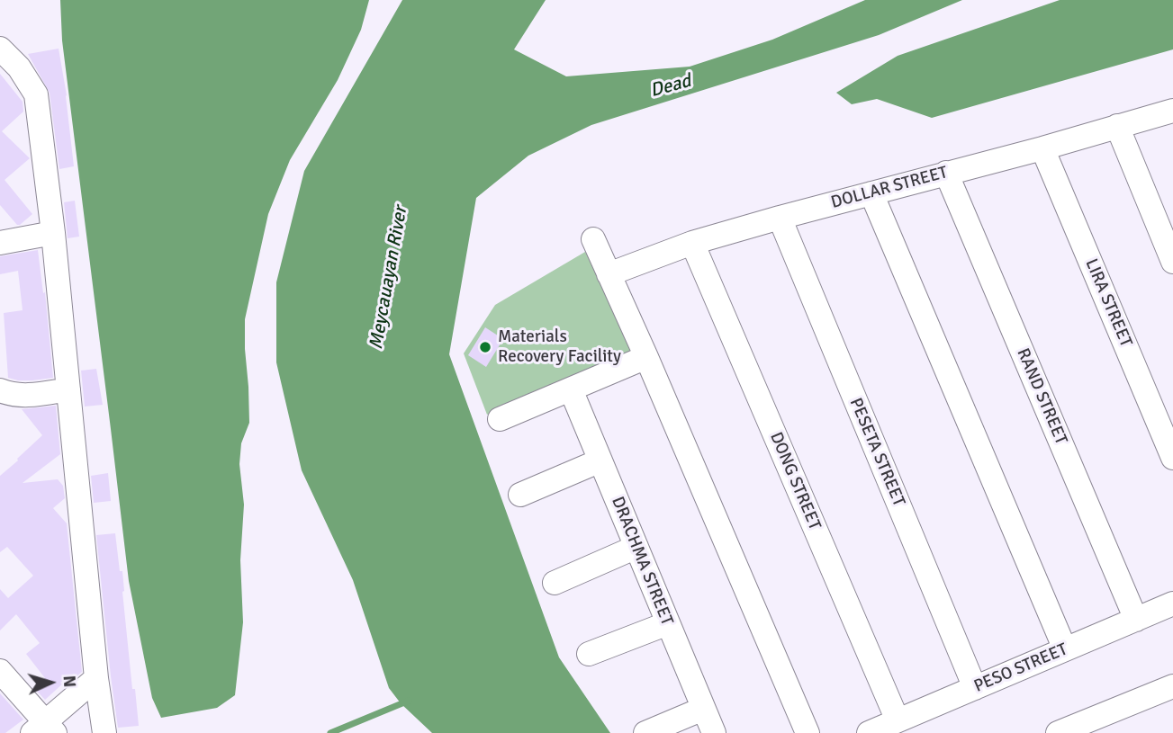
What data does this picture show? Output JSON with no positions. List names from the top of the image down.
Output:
{
  "streets": {
    "street": [
      "DOLLAR STREET",
      "LIRA STREET",
      "RAND STREET",
      "PESETA STREET",
      "DONG STREET",
      "DRACHMA STREET",
      "PESO STREET"
    ]
  },
  "crossings": [
    ["DOLLAR STREET", "LIRA STREET"],
    ["DOLLAR STREET", "RAND STREET"],
    ["DOLLAR STREET", "PESETA STREET"],
    ["DOLLAR STREET", "DONG STREET"],
    ["RAND STREET", "PESO STREET"],
    ["PESETA STREET", "PESO STREET"],
    ["DONG STREET", "PESO STREET"]
  ],
  "water": ["Dead", "Meycauayan River"],
  "places": ["Materials Recovery Facility"],
  "north": "right"
}
